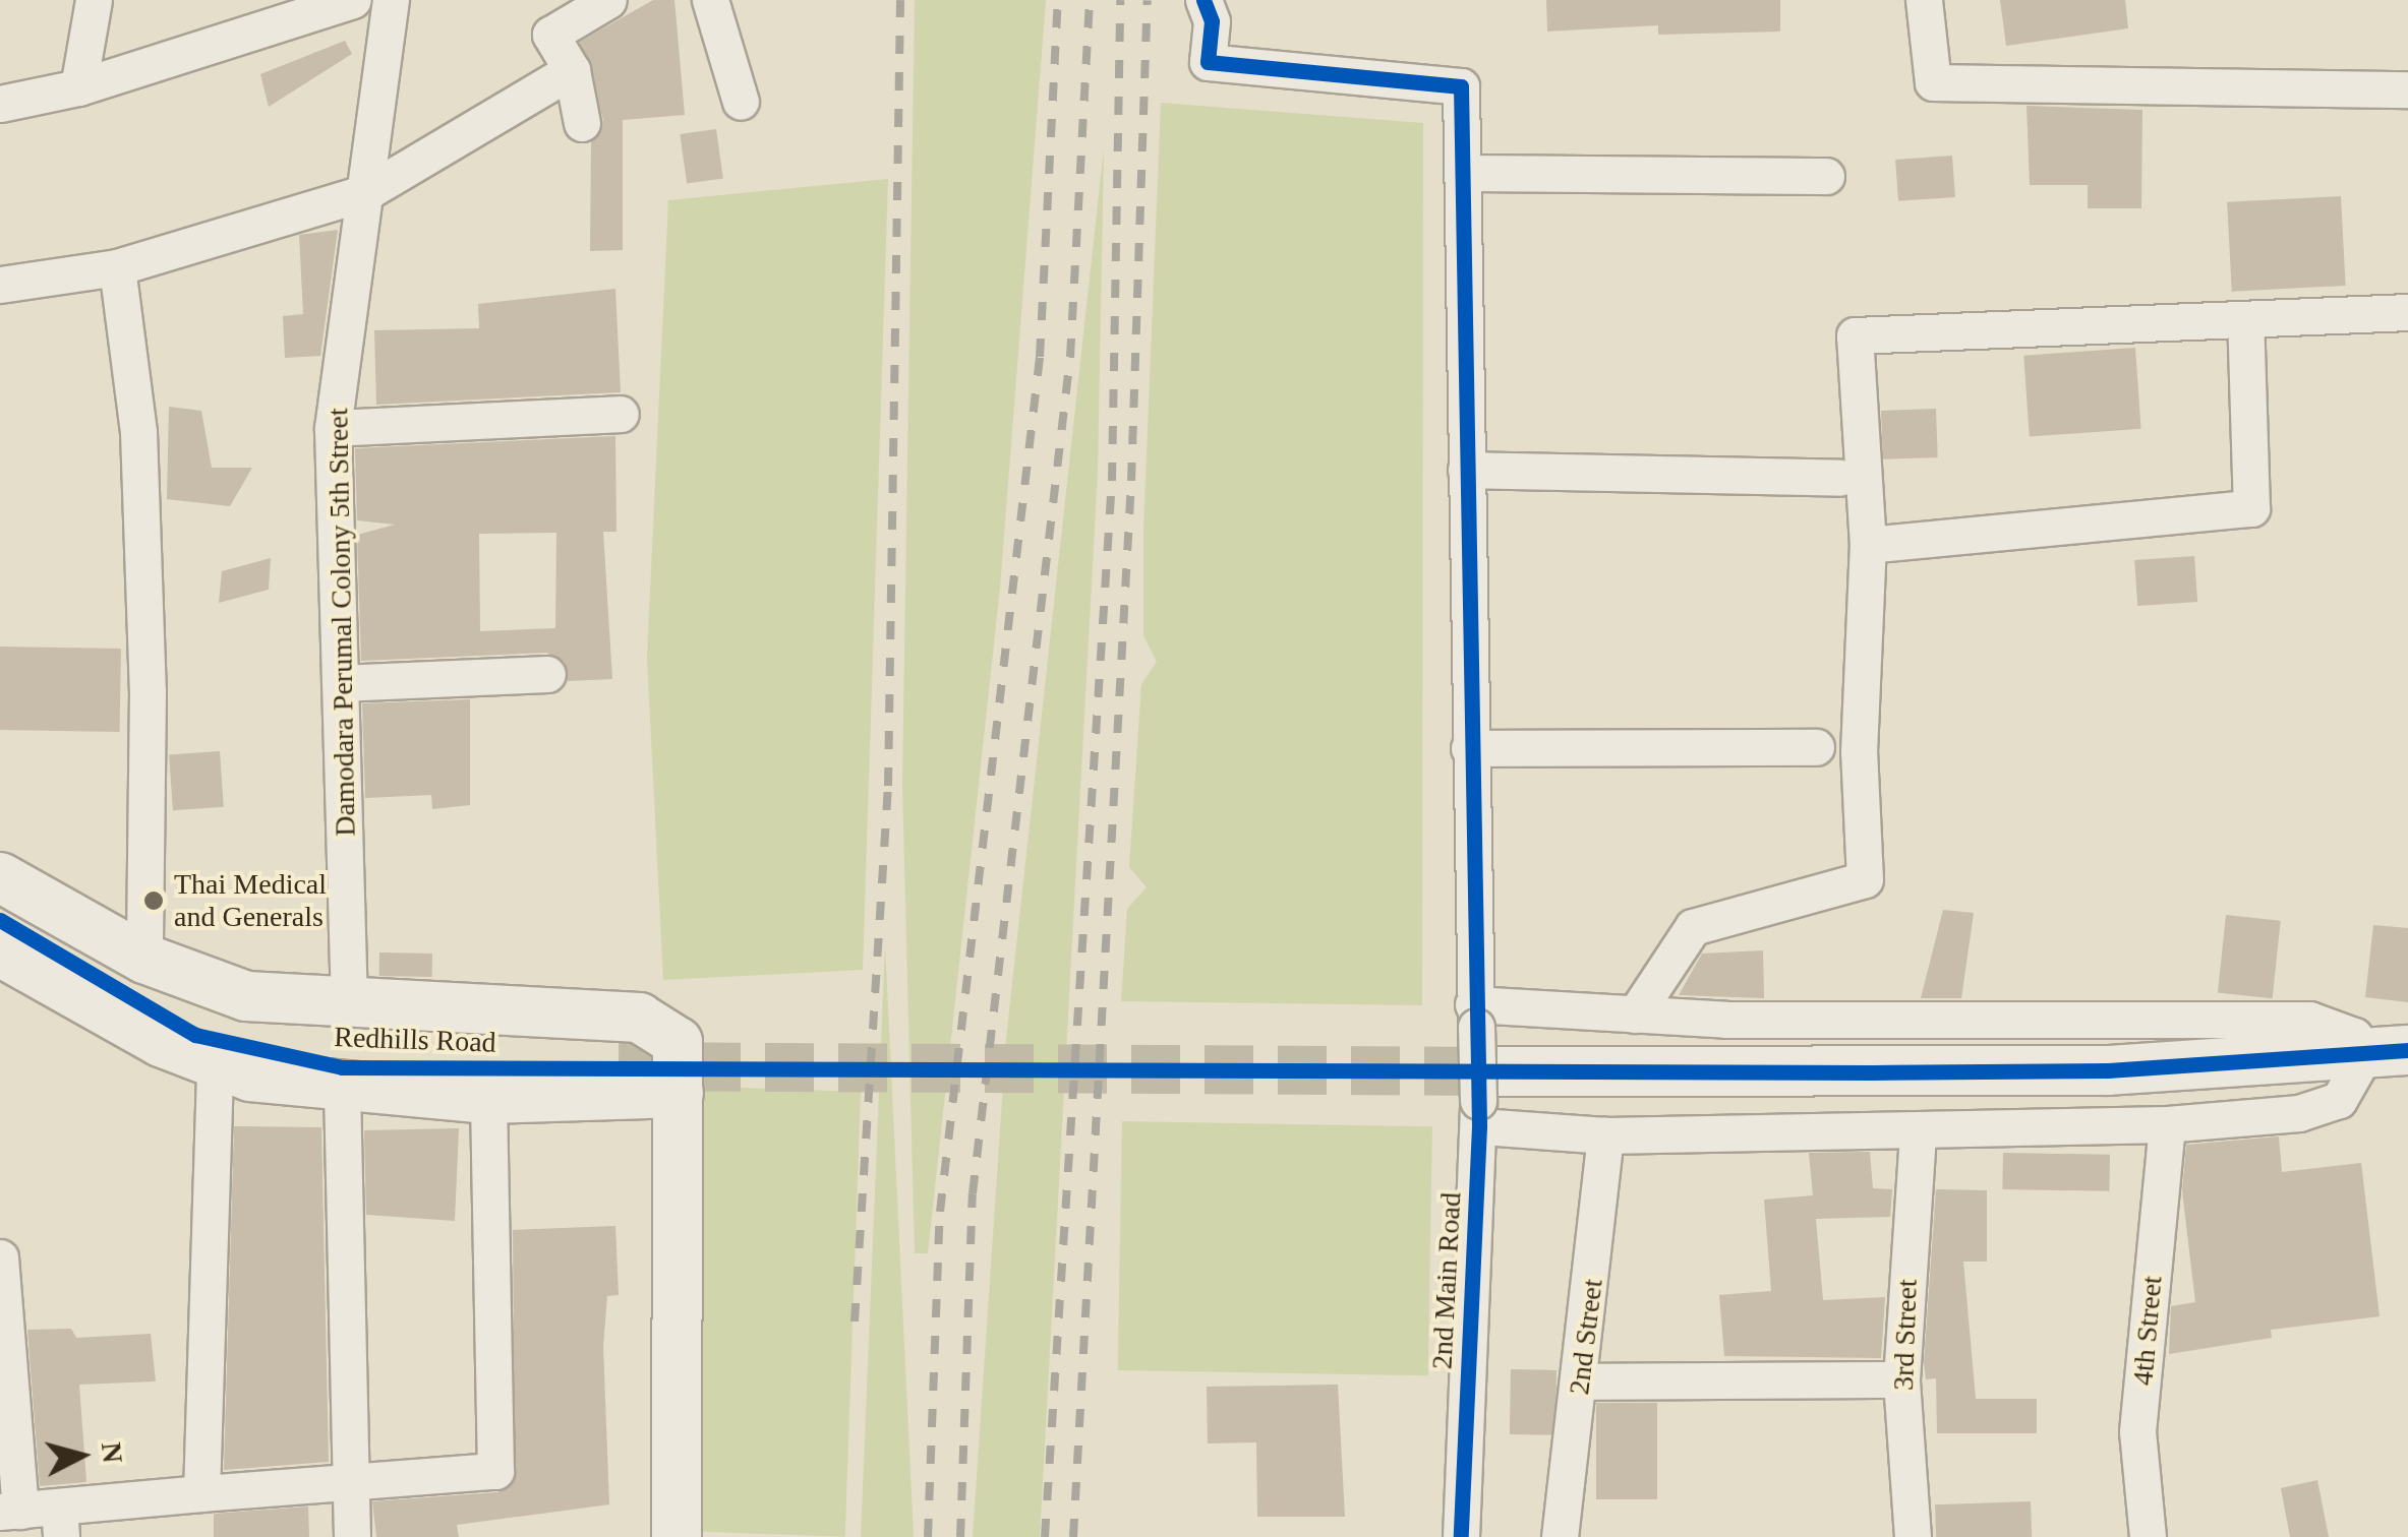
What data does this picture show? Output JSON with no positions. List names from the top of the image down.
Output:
{
  "streets": {
    "street": [
      "Damodara Perumal Colony 5th Street",
      "Redhills Road",
      "2nd Main Road",
      "4th Street",
      "3rd Street",
      "2nd Street"
    ]
  },
  "places": ["Thai Medical and Generals"],
  "north": "right"
}
